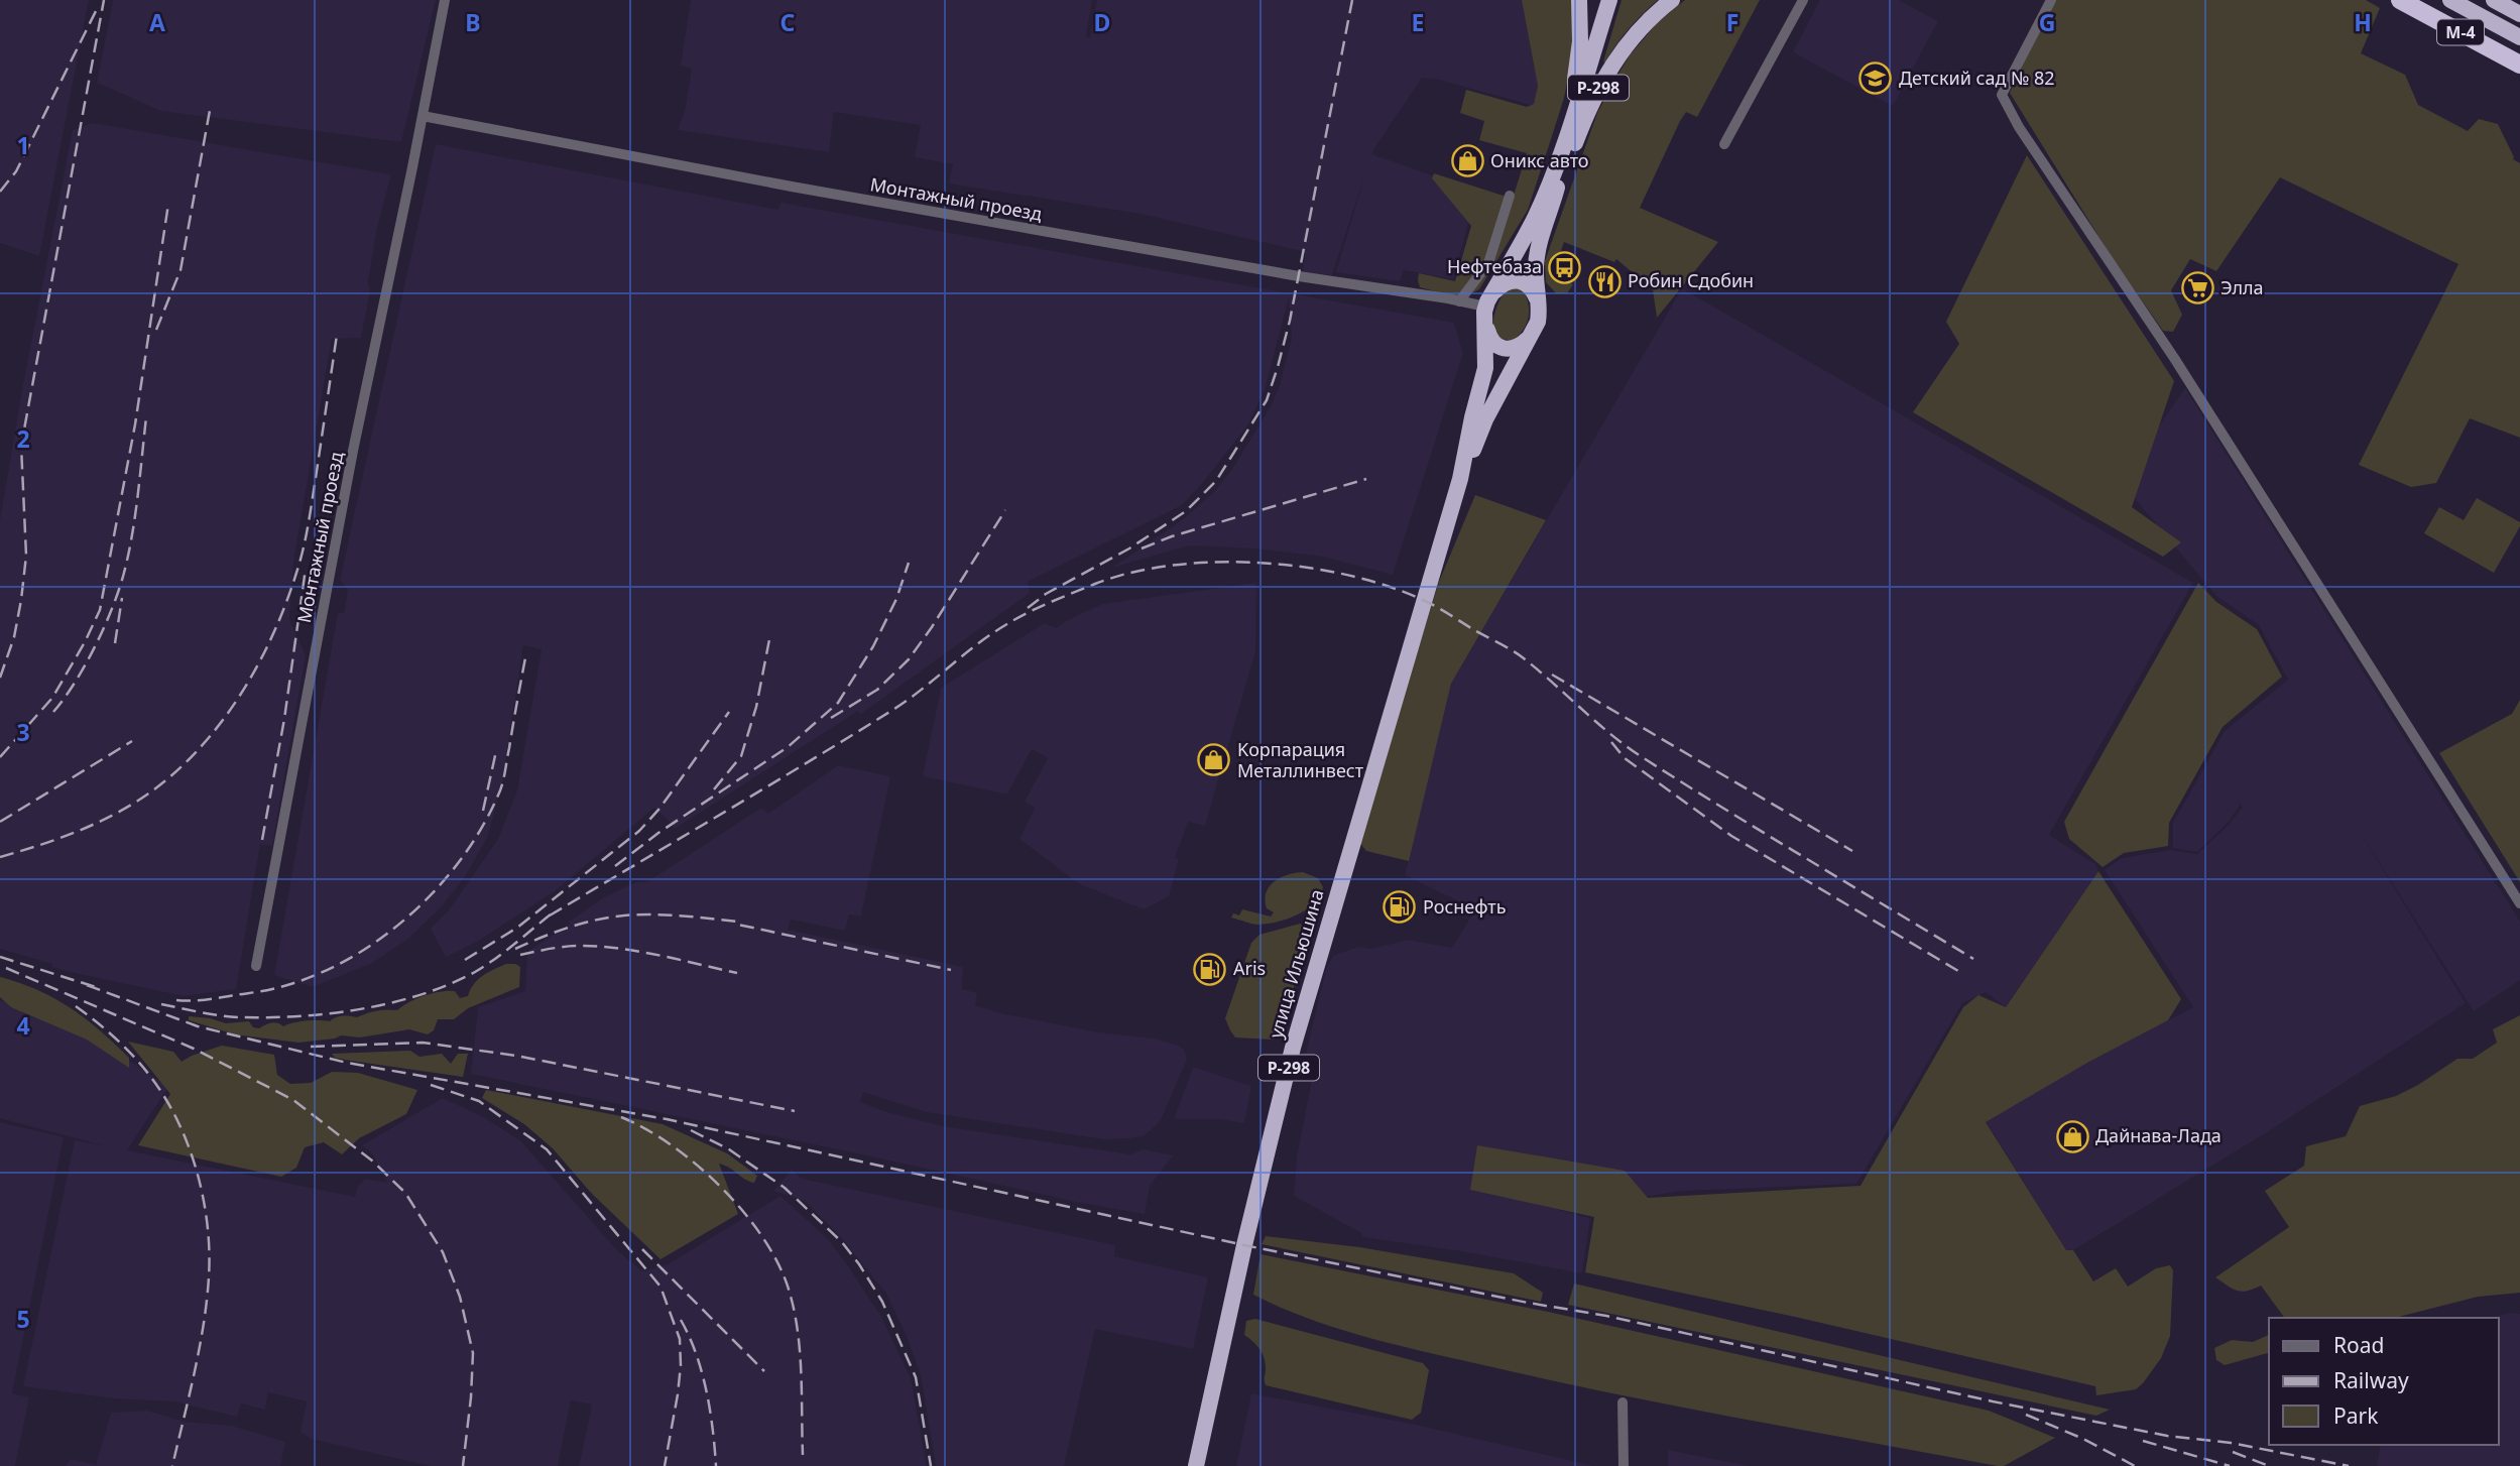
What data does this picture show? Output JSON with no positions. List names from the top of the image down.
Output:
{
  "streets": {
    "highway": ["М-4", "Р-298", "улица Ильюшина"],
    "street": ["Монтажный проезд"]
  },
  "crossings": [
    ["Р-298", "Монтажный проезд"],
    ["Р-298", "улица Ильюшина"]
  ],
  "places": {
    "school or university": ["Детский сад № 82"],
    "shop": ["Оникс авто", "Kорпарация Металлинвест", "Дайнава-Лада"],
    "bus stop": ["Нефтебаза"],
    "restaurant": ["Робин Сдобин"],
    "supermarket": ["Элла"],
    "fuel station": ["Роснефть", "Aris"]
  },
  "legend": ["Road", "Railway", "Park"],
  "grid": {
    "columns": [
      "A",
      "B",
      "C",
      "D",
      "E",
      "F",
      "G",
      "H"
    ],
    "rows": [
      "1",
      "2",
      "3",
      "4",
      "5"
    ]
  }
}
